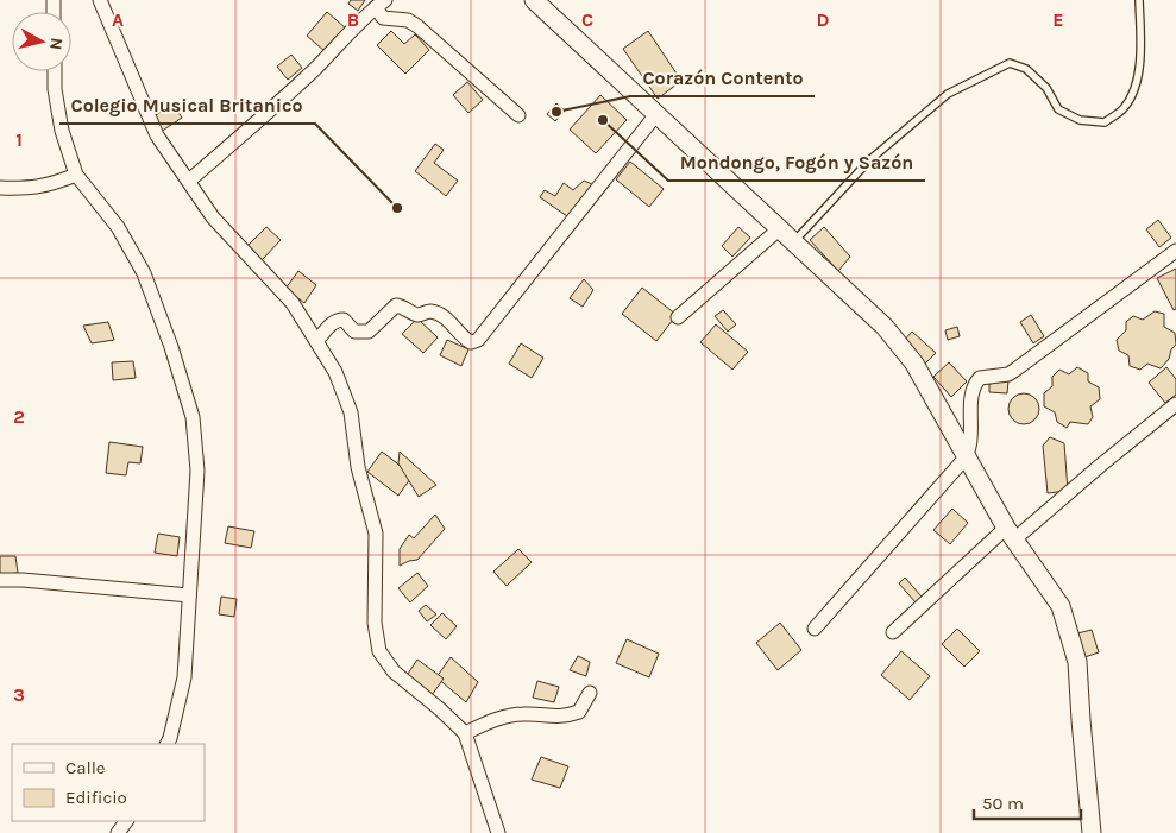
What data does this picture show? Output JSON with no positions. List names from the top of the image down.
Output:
{
  "places": ["Corazón Contento", "Mondongo, Fogón y Sazón", "Colegio Musical Britanico"],
  "legend": ["Calle", "Edificio"],
  "scale_bar": "50 m",
  "north": "right",
  "grid": {
    "columns": [
      "A",
      "B",
      "C",
      "D",
      "E"
    ],
    "rows": ["1", "2", "3"]
  }
}
